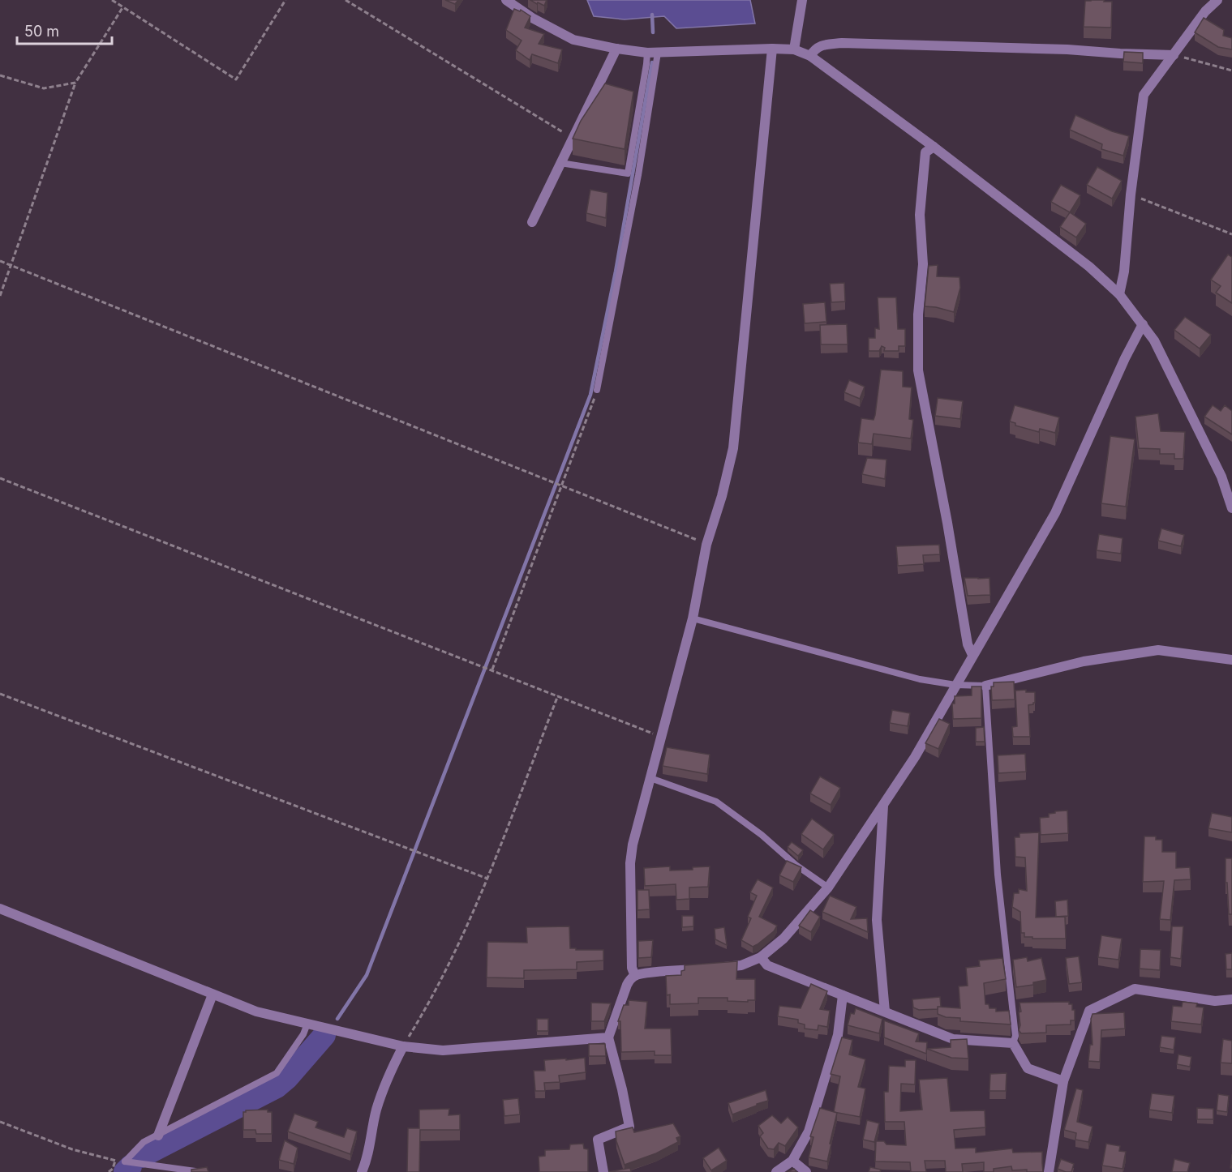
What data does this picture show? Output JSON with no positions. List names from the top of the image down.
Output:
{
  "scale_bar": "50 m"
}
